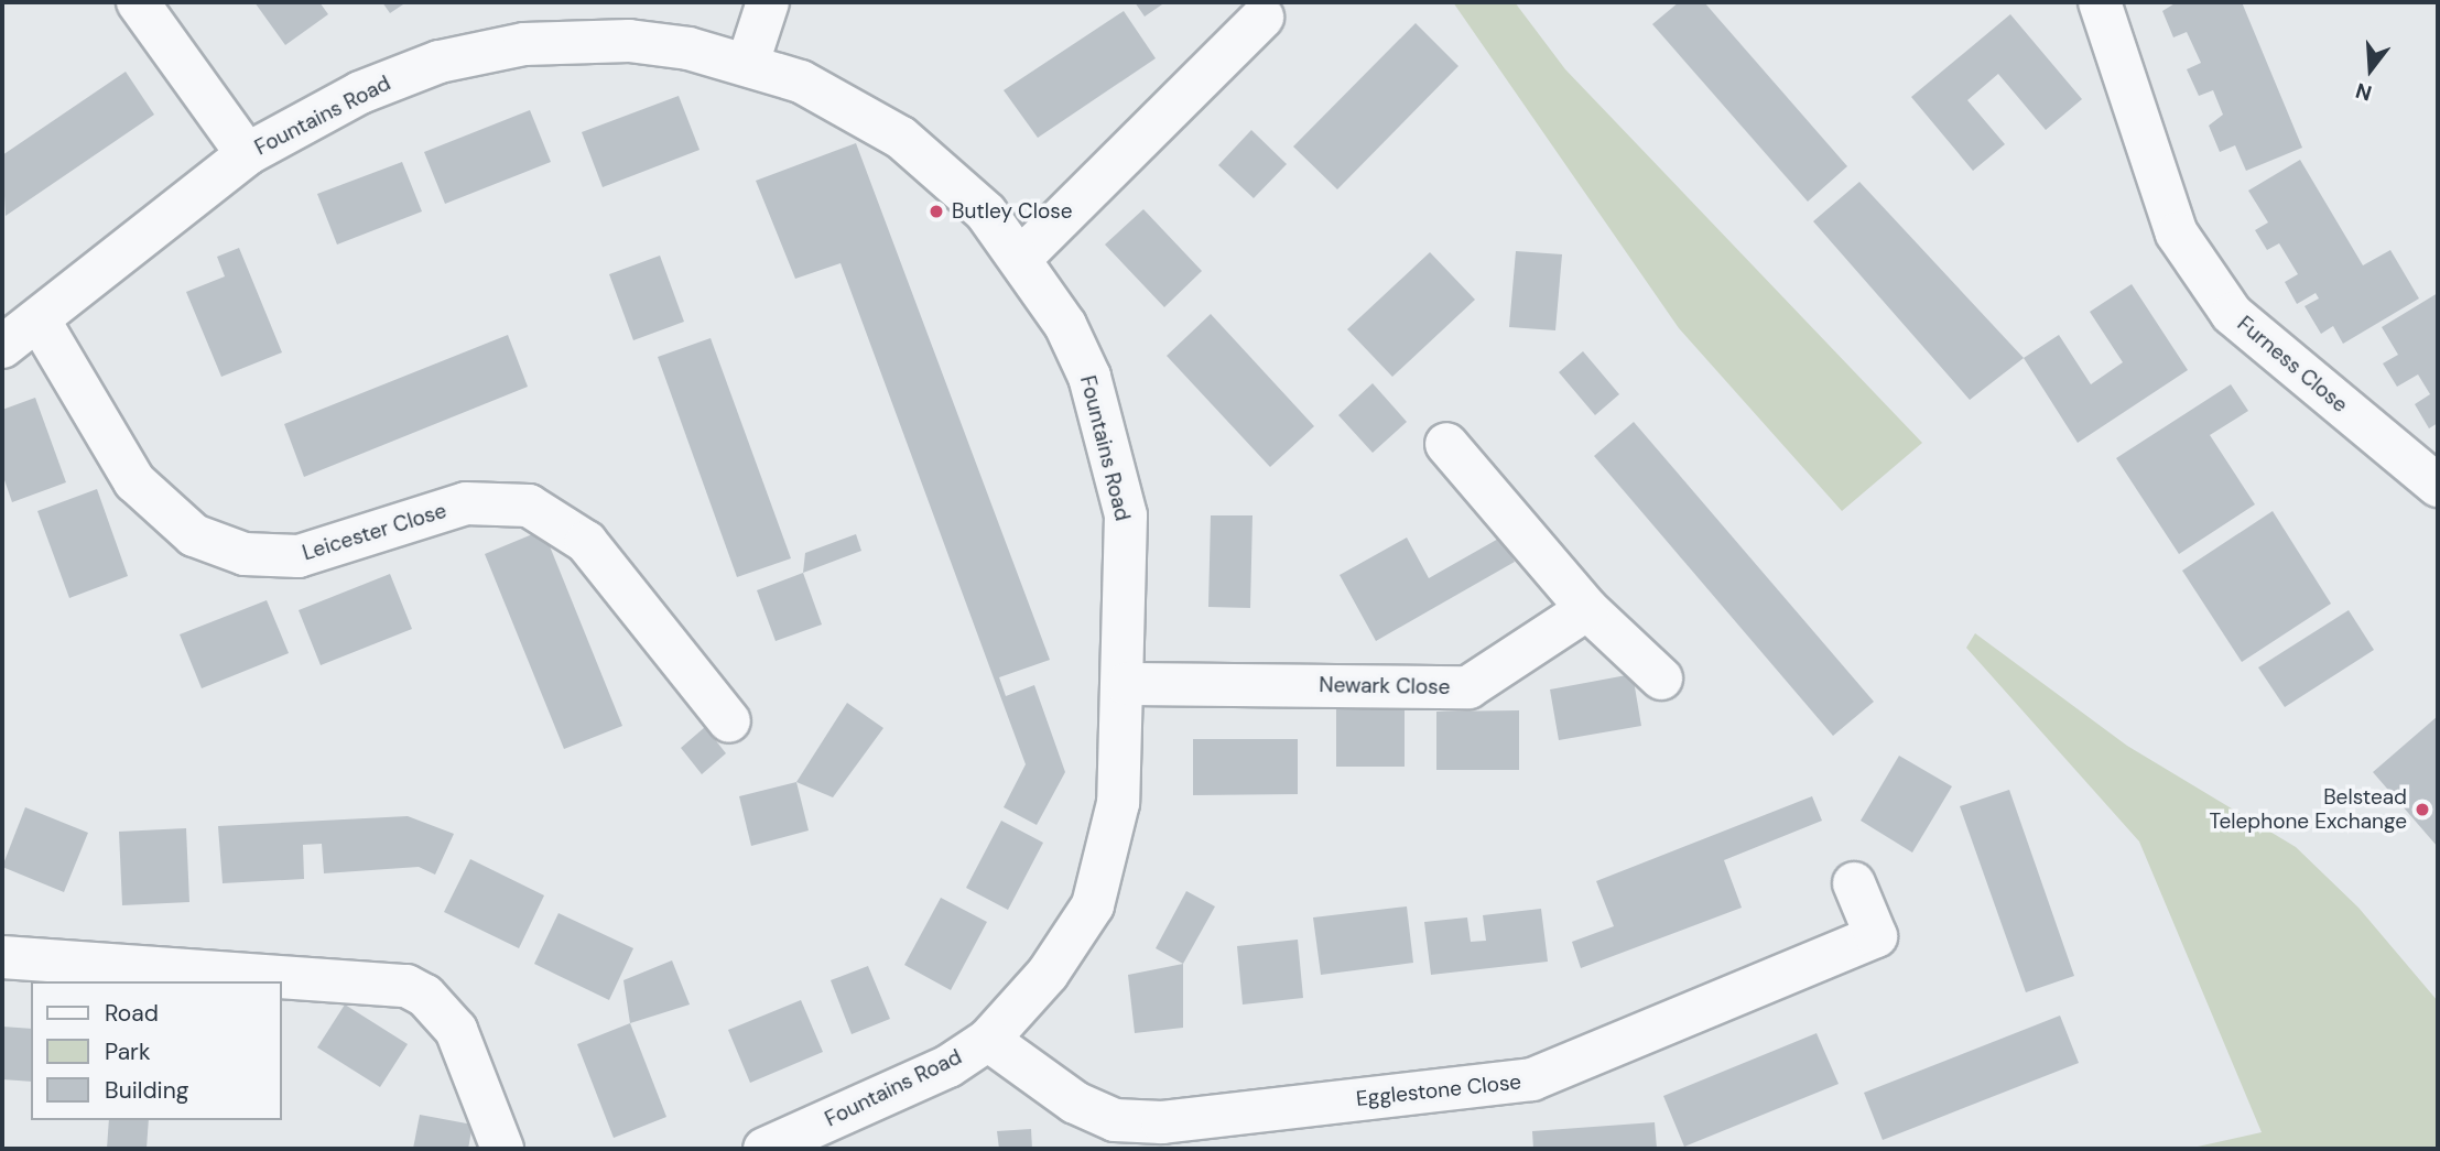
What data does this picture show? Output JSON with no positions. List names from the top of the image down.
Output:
{
  "streets": {
    "street": [
      "Fountains Road",
      "Furness Close",
      "Leicester Close",
      "Newark Close",
      "Egglestone Close"
    ]
  },
  "crossings": [
    ["Fountains Road", "Leicester Close"],
    ["Fountains Road", "Newark Close"],
    ["Fountains Road", "Egglestone Close"]
  ],
  "places": ["Butley Close", "Belstead Telephone Exchange"],
  "legend": ["Road", "Park", "Building"],
  "north": "bottom"
}
